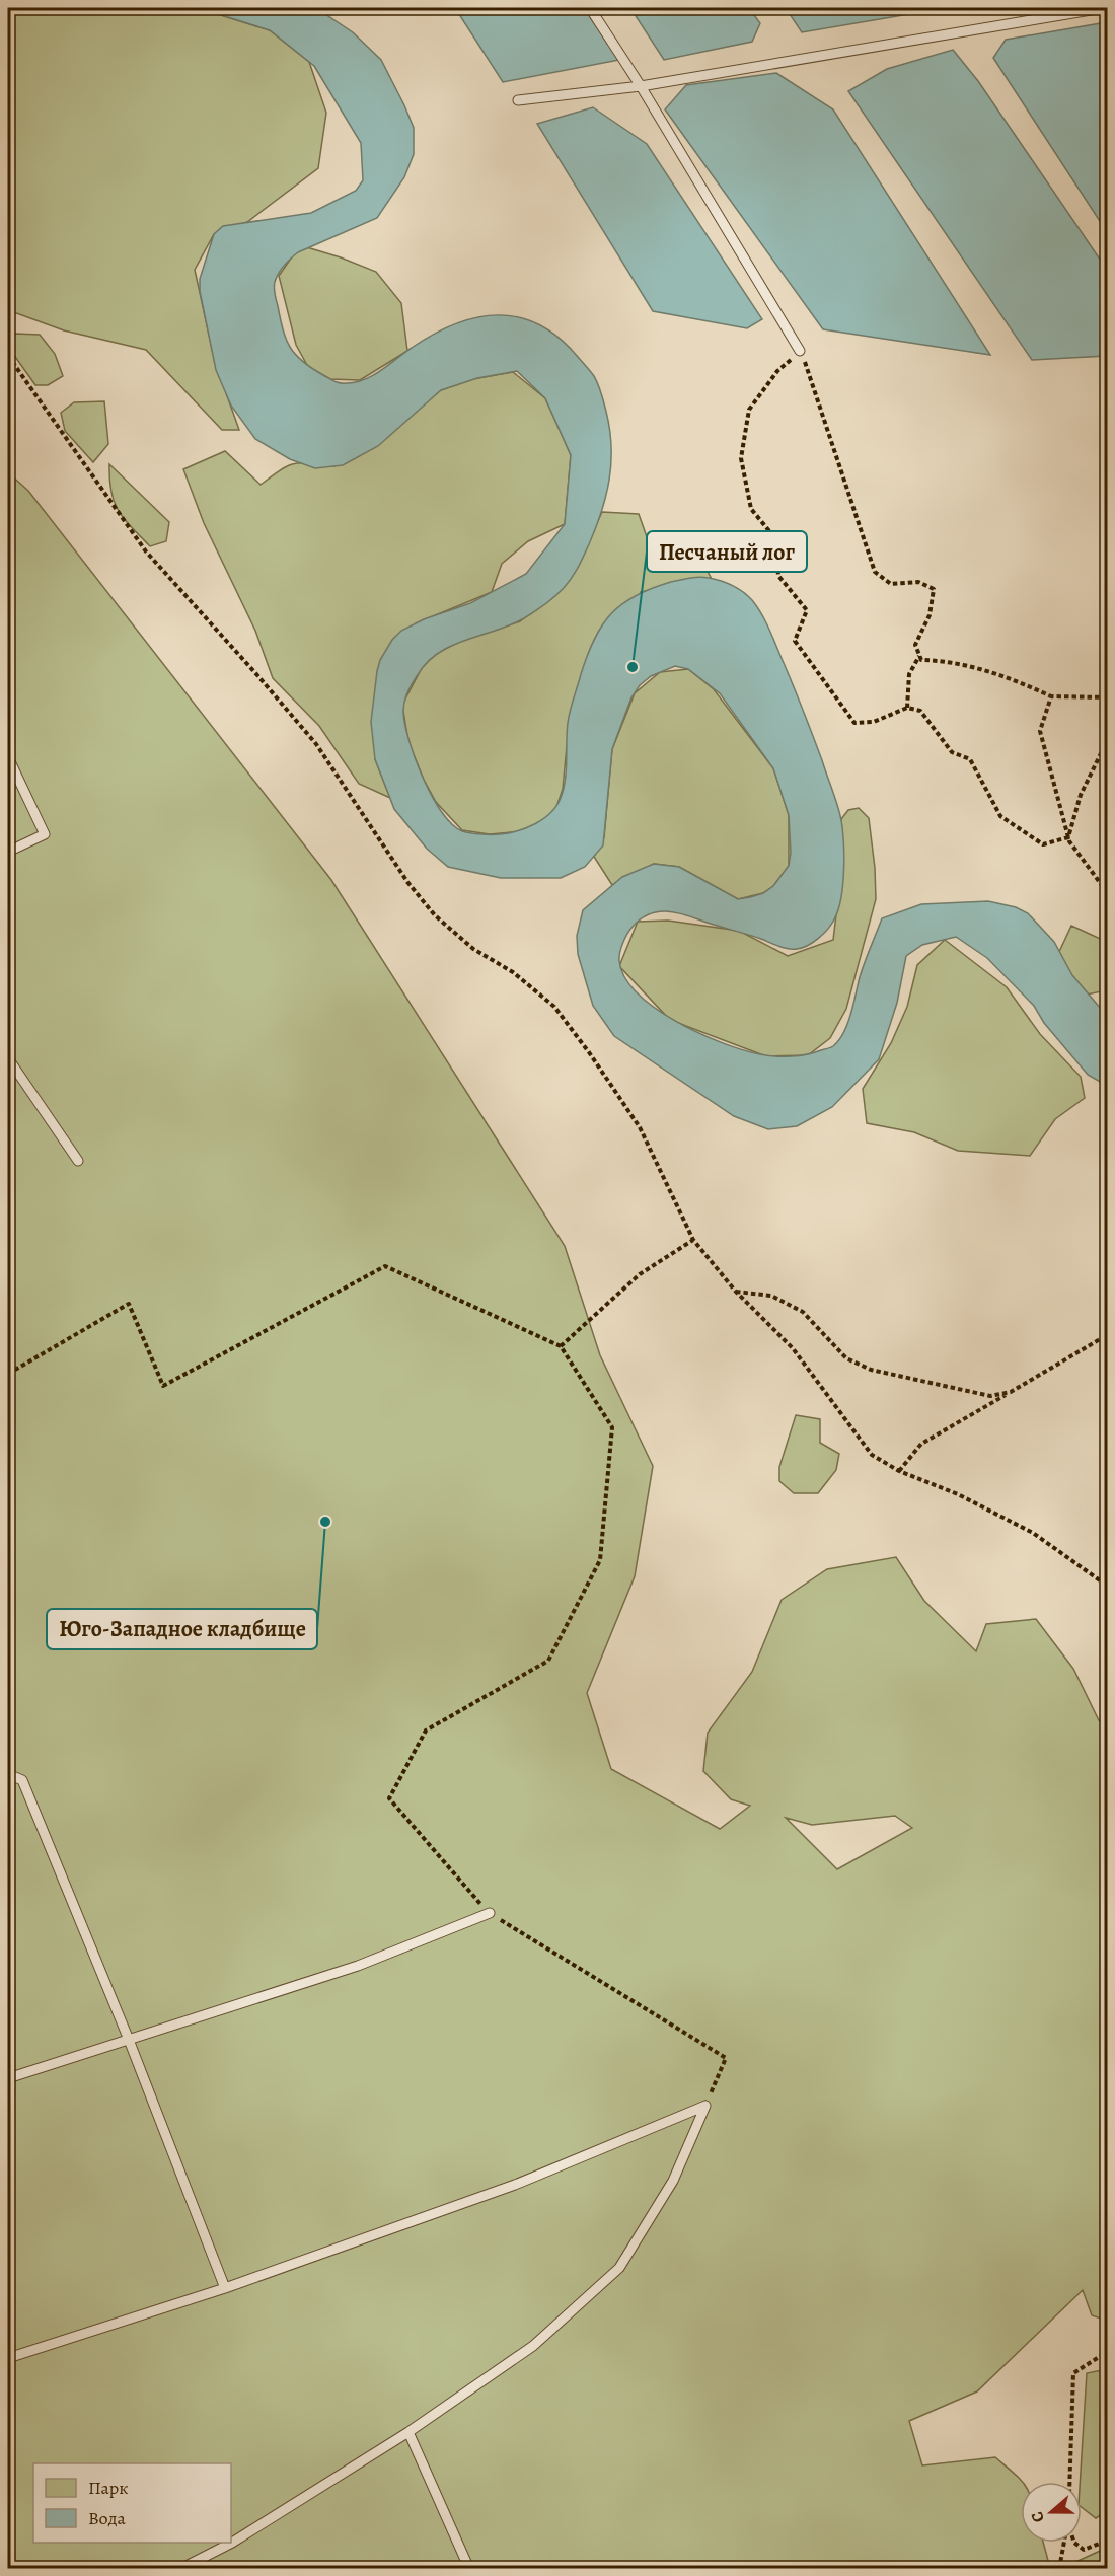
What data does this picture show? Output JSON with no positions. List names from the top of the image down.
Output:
{
  "places": ["Песчаный лог", "Юго-Западное кладбище"],
  "legend": ["Парк", "Вода"],
  "north": "left"
}
